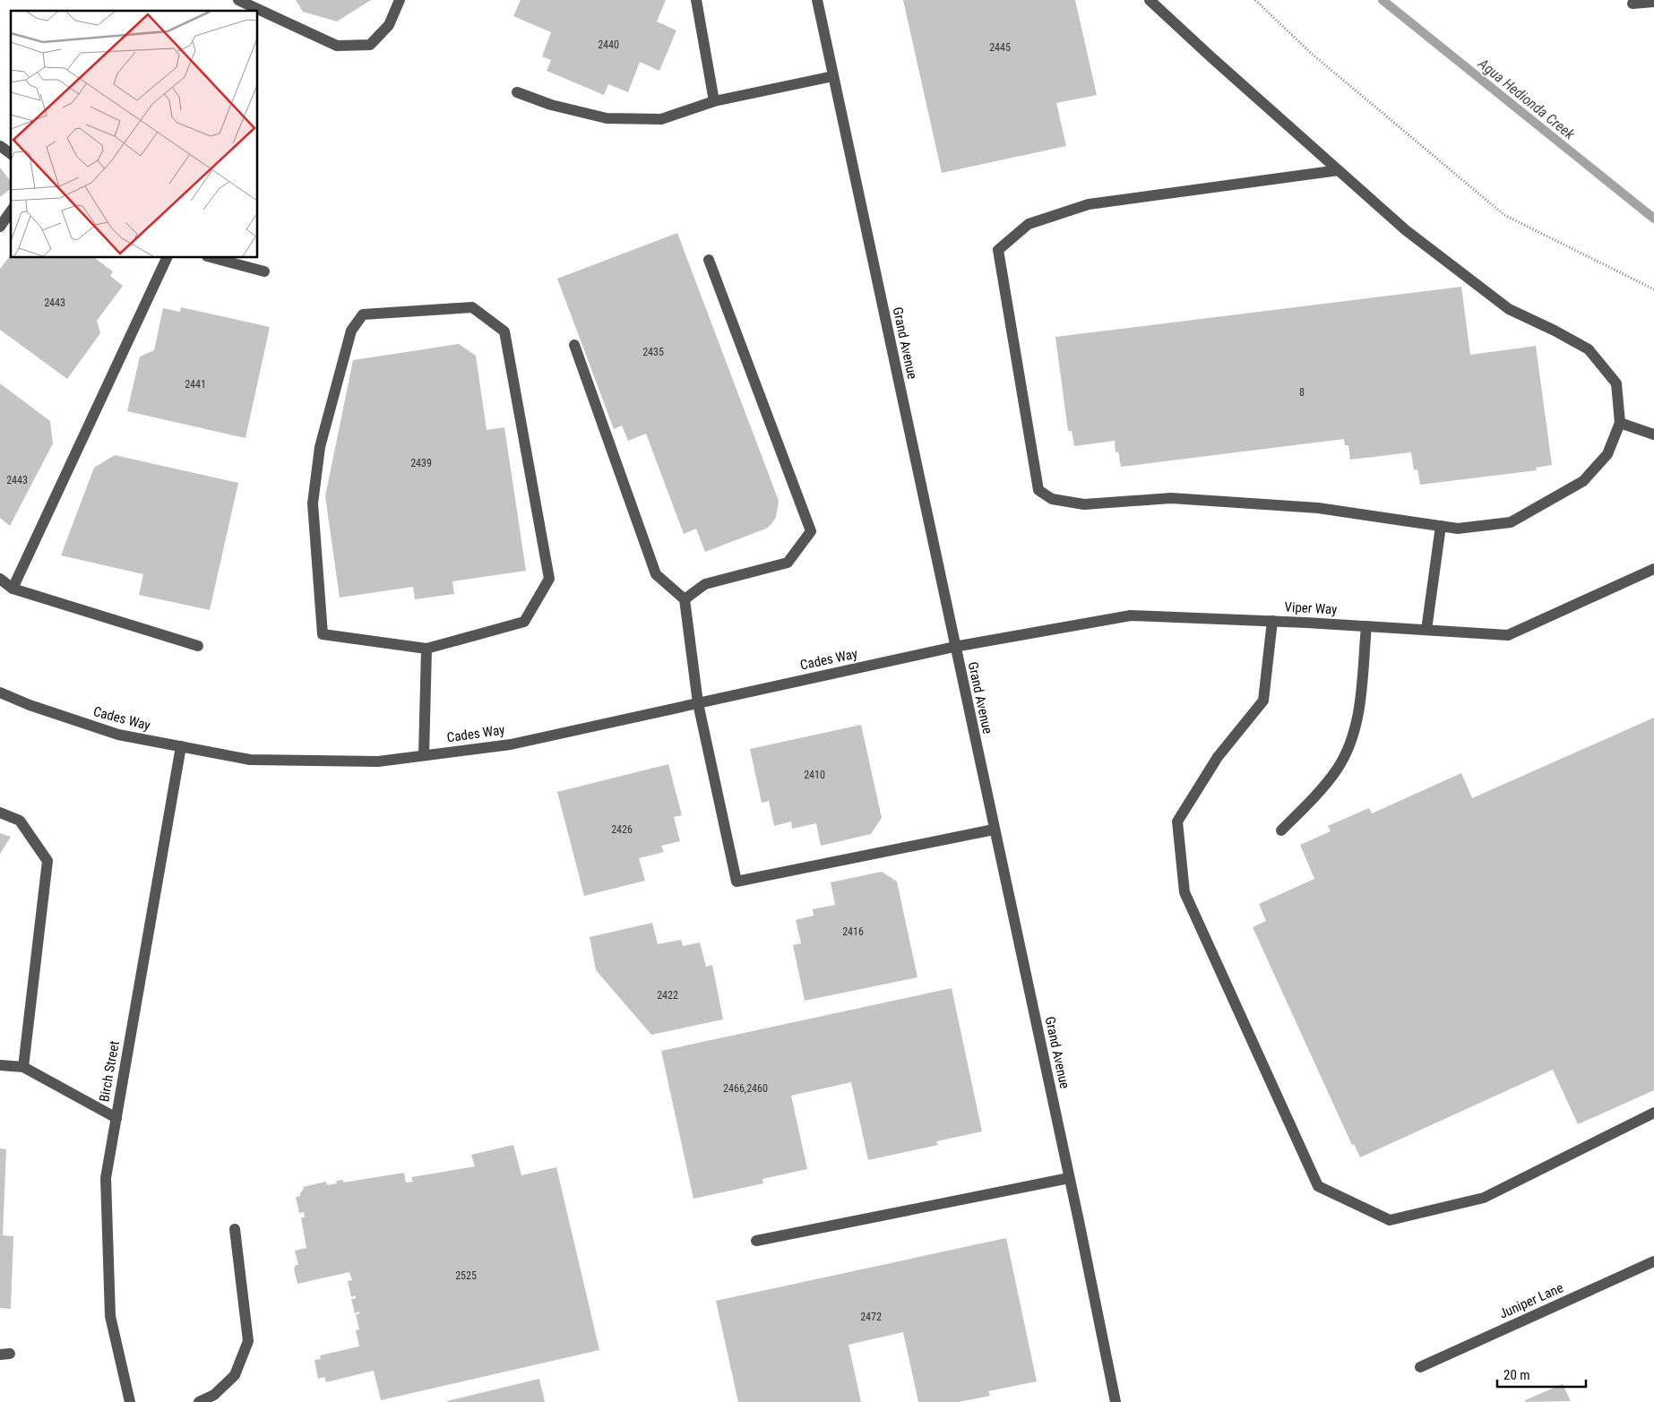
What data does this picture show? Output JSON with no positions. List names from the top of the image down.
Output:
{
  "streets": {
    "street": [
      "Grand Avenue",
      "Viper Way",
      "Cades Way",
      "Birch Street",
      "Juniper Lane"
    ]
  },
  "crossings": [
    ["Grand Avenue", "Viper Way"],
    ["Grand Avenue", "Cades Way"],
    ["Viper Way", "Cades Way"],
    ["Cades Way", "Birch Street"]
  ],
  "water": ["Agua Hedionda Creek"],
  "house_numbers": [
    "2440",
    "2445",
    "2443",
    "2435",
    "2441",
    "8",
    "2439",
    "2443",
    "2410",
    "2426",
    "2416",
    "2422",
    "2466,2460",
    "2525",
    "2472"
  ],
  "scale_bar": "20 m"
}
